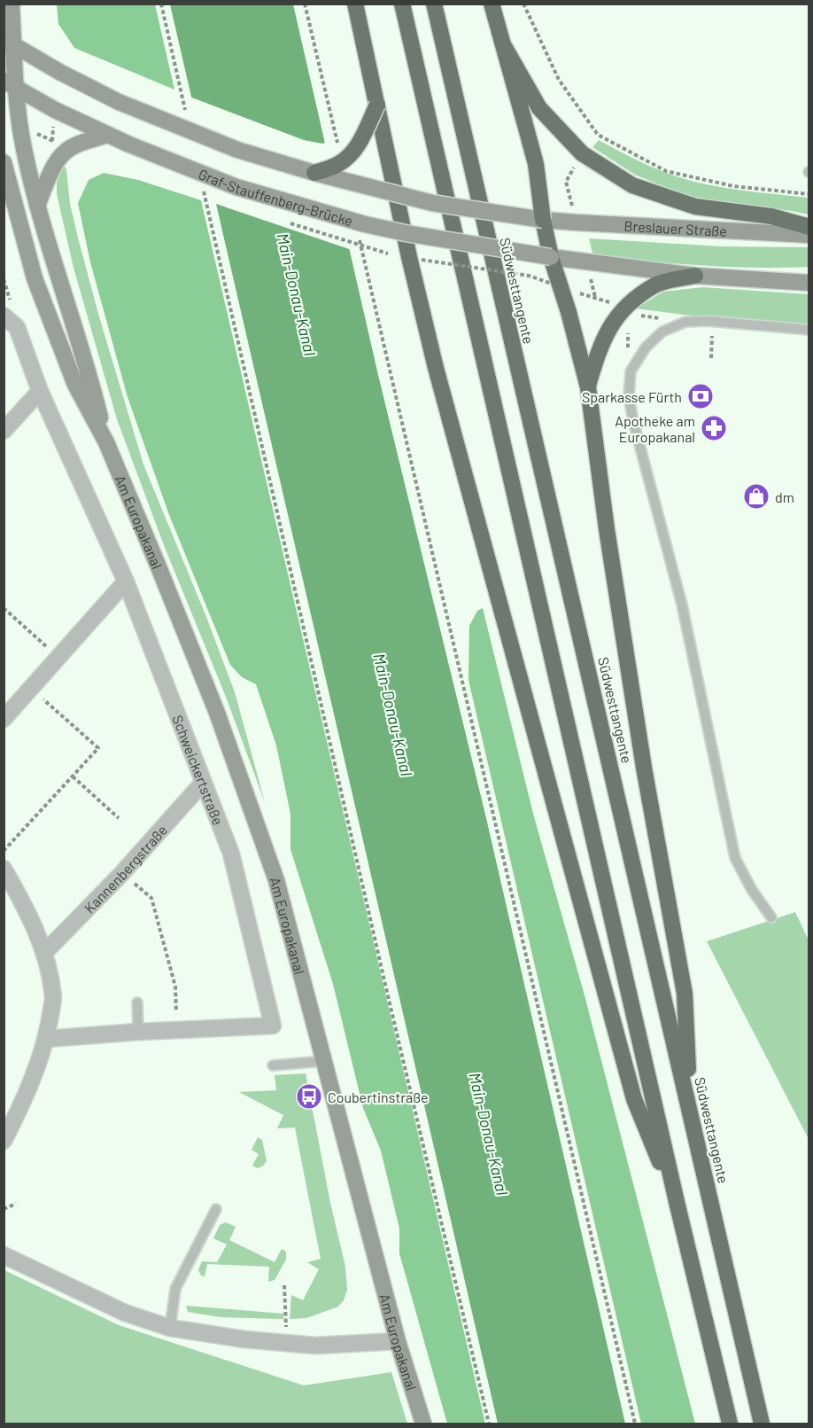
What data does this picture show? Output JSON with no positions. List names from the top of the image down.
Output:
{
  "streets": {
    "highway": ["Südwesttangente"],
    "main road": ["Graf-Stauffenberg-Brücke", "Breslauer Straße", "Am Europakanal"],
    "street": ["Schweickertstraße", "Kannenbergstraße"]
  },
  "crossings": [
    ["Graf-Stauffenberg-Brücke", "Am Europakanal"],
    ["Schweickertstraße", "Kannenbergstraße"]
  ],
  "water": ["Main-Donau-Kanal"],
  "places": {
    "bank": ["Sparkasse Fürth"],
    "pharmacy": ["Apotheke am Europakanal"],
    "shop": ["dm"],
    "bus stop": ["Coubertinstraße"]
  }
}
